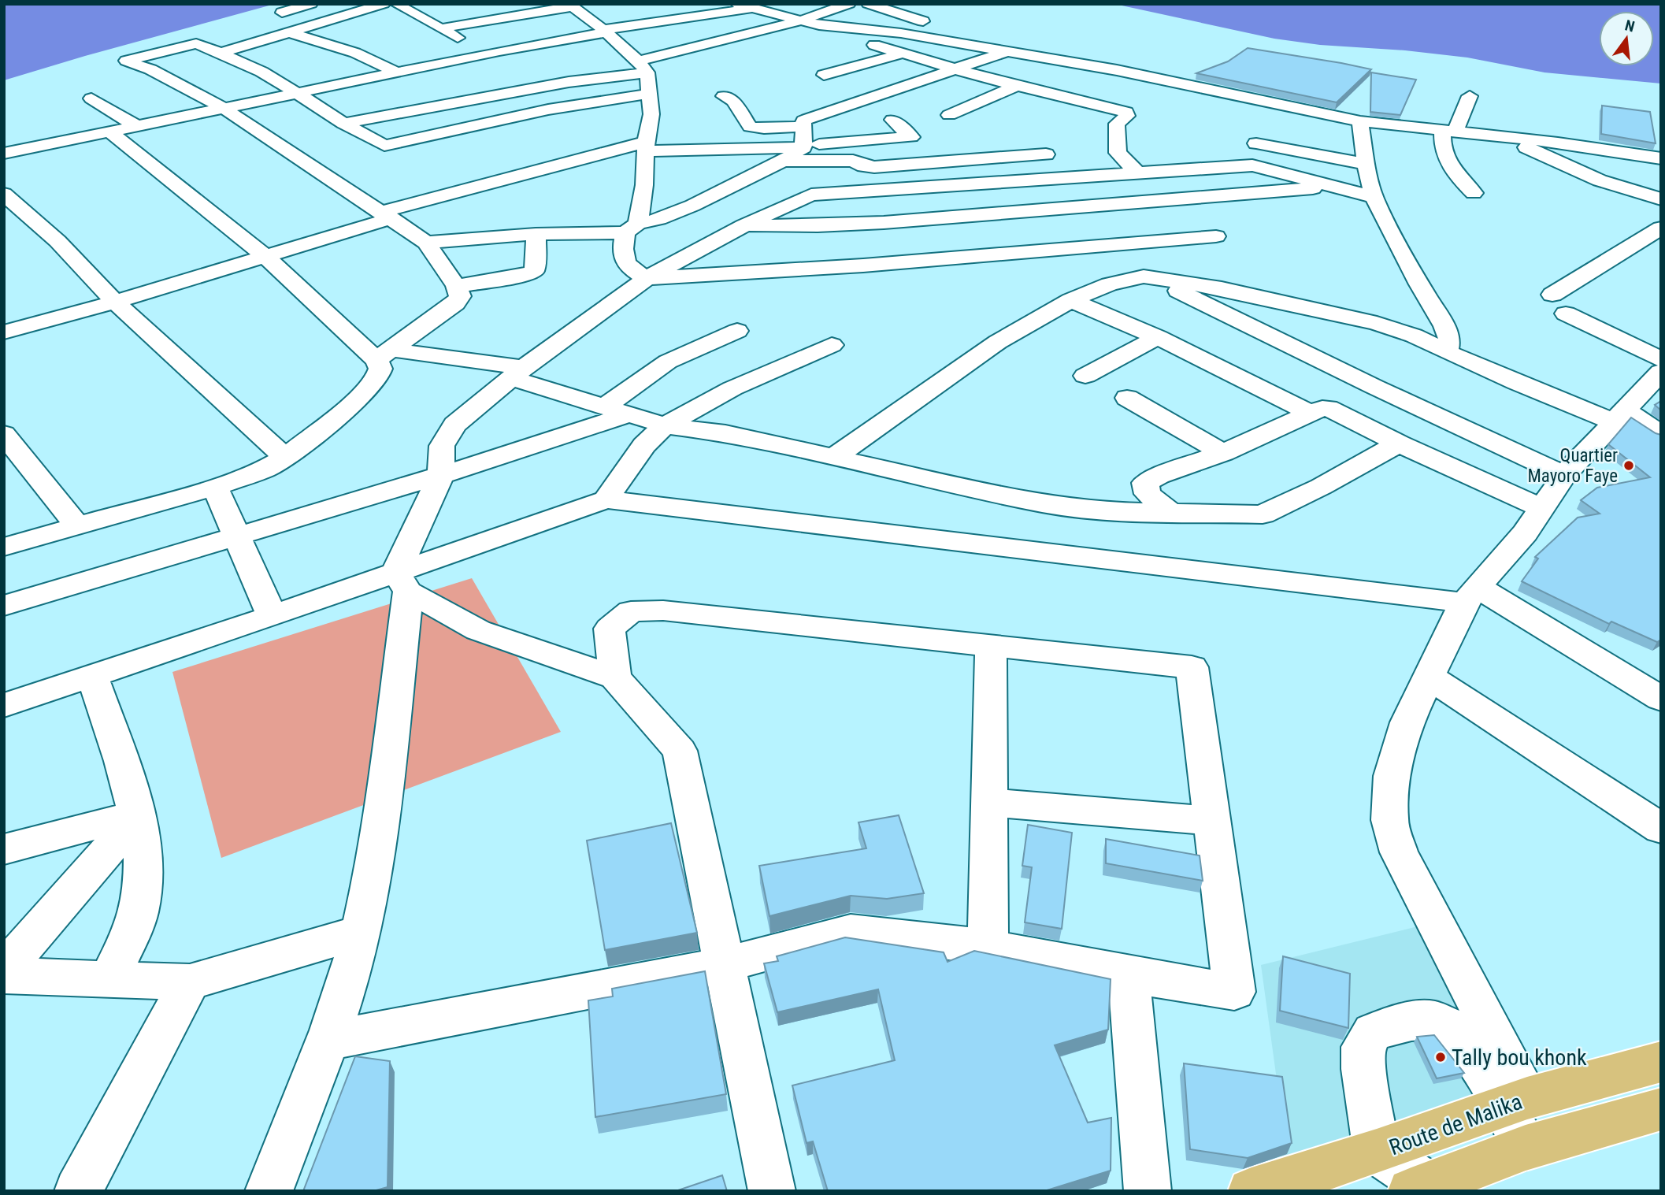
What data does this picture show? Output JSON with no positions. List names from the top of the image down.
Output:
{
  "streets": {
    "main road": ["Route de Malika"]
  },
  "places": ["Quartier Mayoro Faye", "Tally bou khonk"],
  "north": "top"
}
